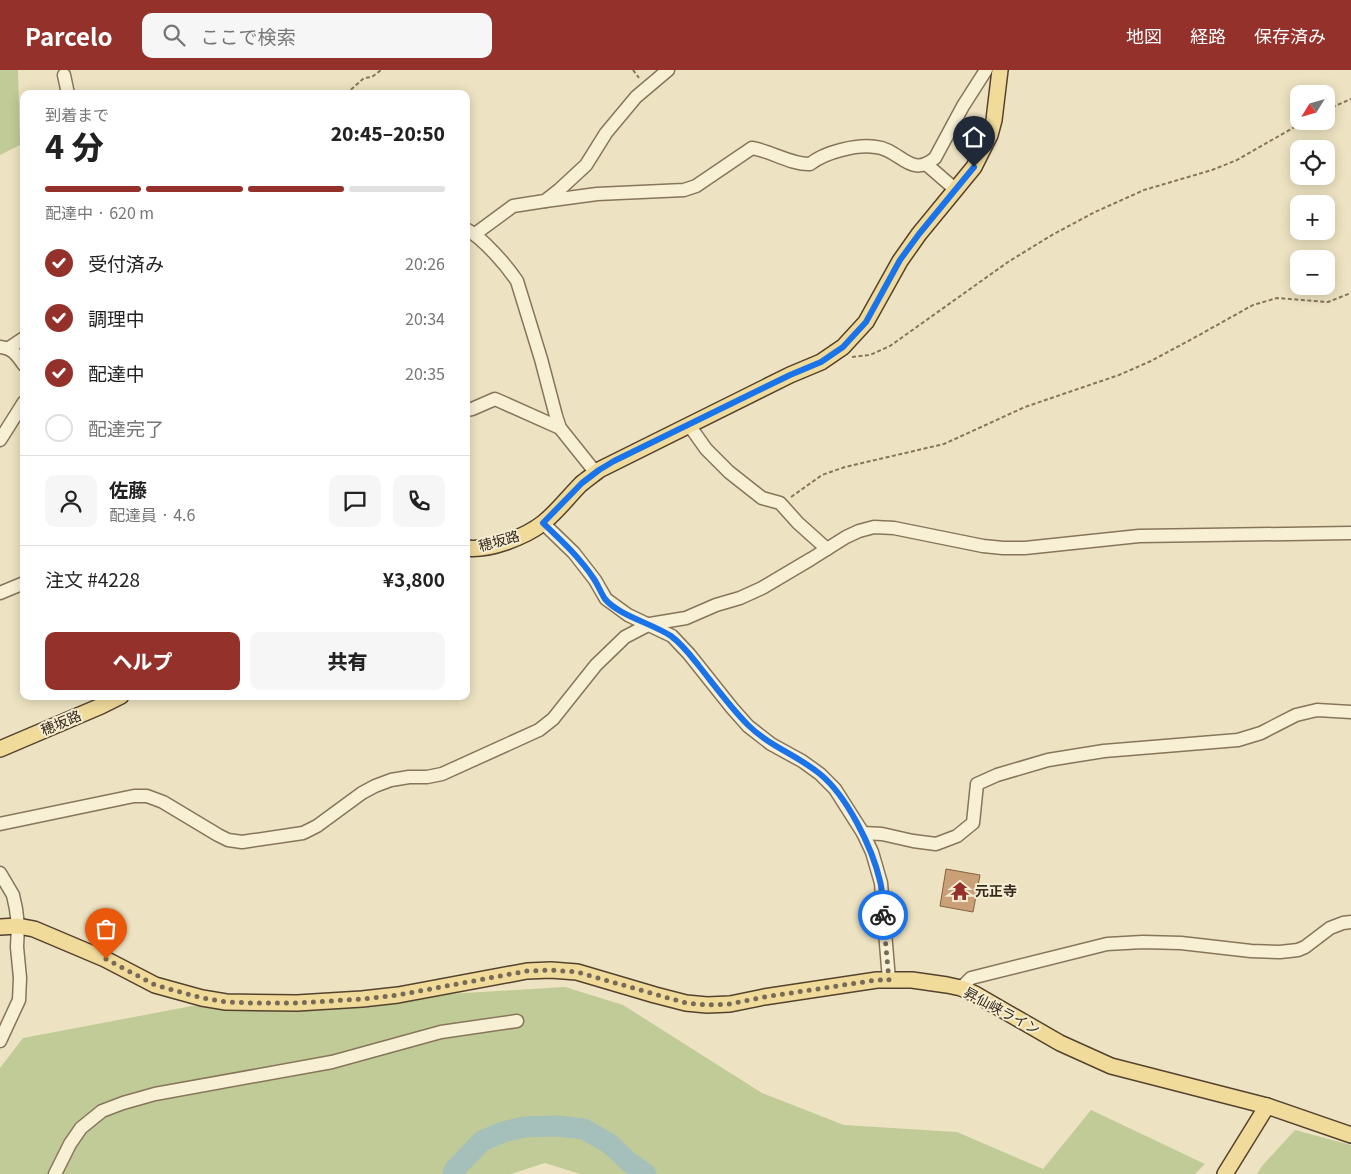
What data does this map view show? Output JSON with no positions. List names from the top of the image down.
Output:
{
  "streets": {
    "main road": ["穂坂路", "昇仙峡ライン"]
  },
  "places": {
    "temple": ["元正寺"]
  },
  "north": "bottom left",
  "page": {
    "header": "Parcelo",
    "search": "ここで検索",
    "nav": ["地図", "経路", "保存済み"],
    "map_buttons": ["+", "−"],
    "heading": ["4 分", "到着まで", "20:45–20:50"],
    "panel": [
      "佐藤",
      "配達員 · 4.6",
      "注文 #4228",
      "¥3,800"
    ],
    "bar": "配達中 · 620 m",
    "list": [
      ["受付済み", "20:26"],
      ["調理中", "20:34"],
      ["配達中", "20:35"],
      "配達完了"
    ],
    "buttons": ["ヘルプ", "共有"]
  }
}
